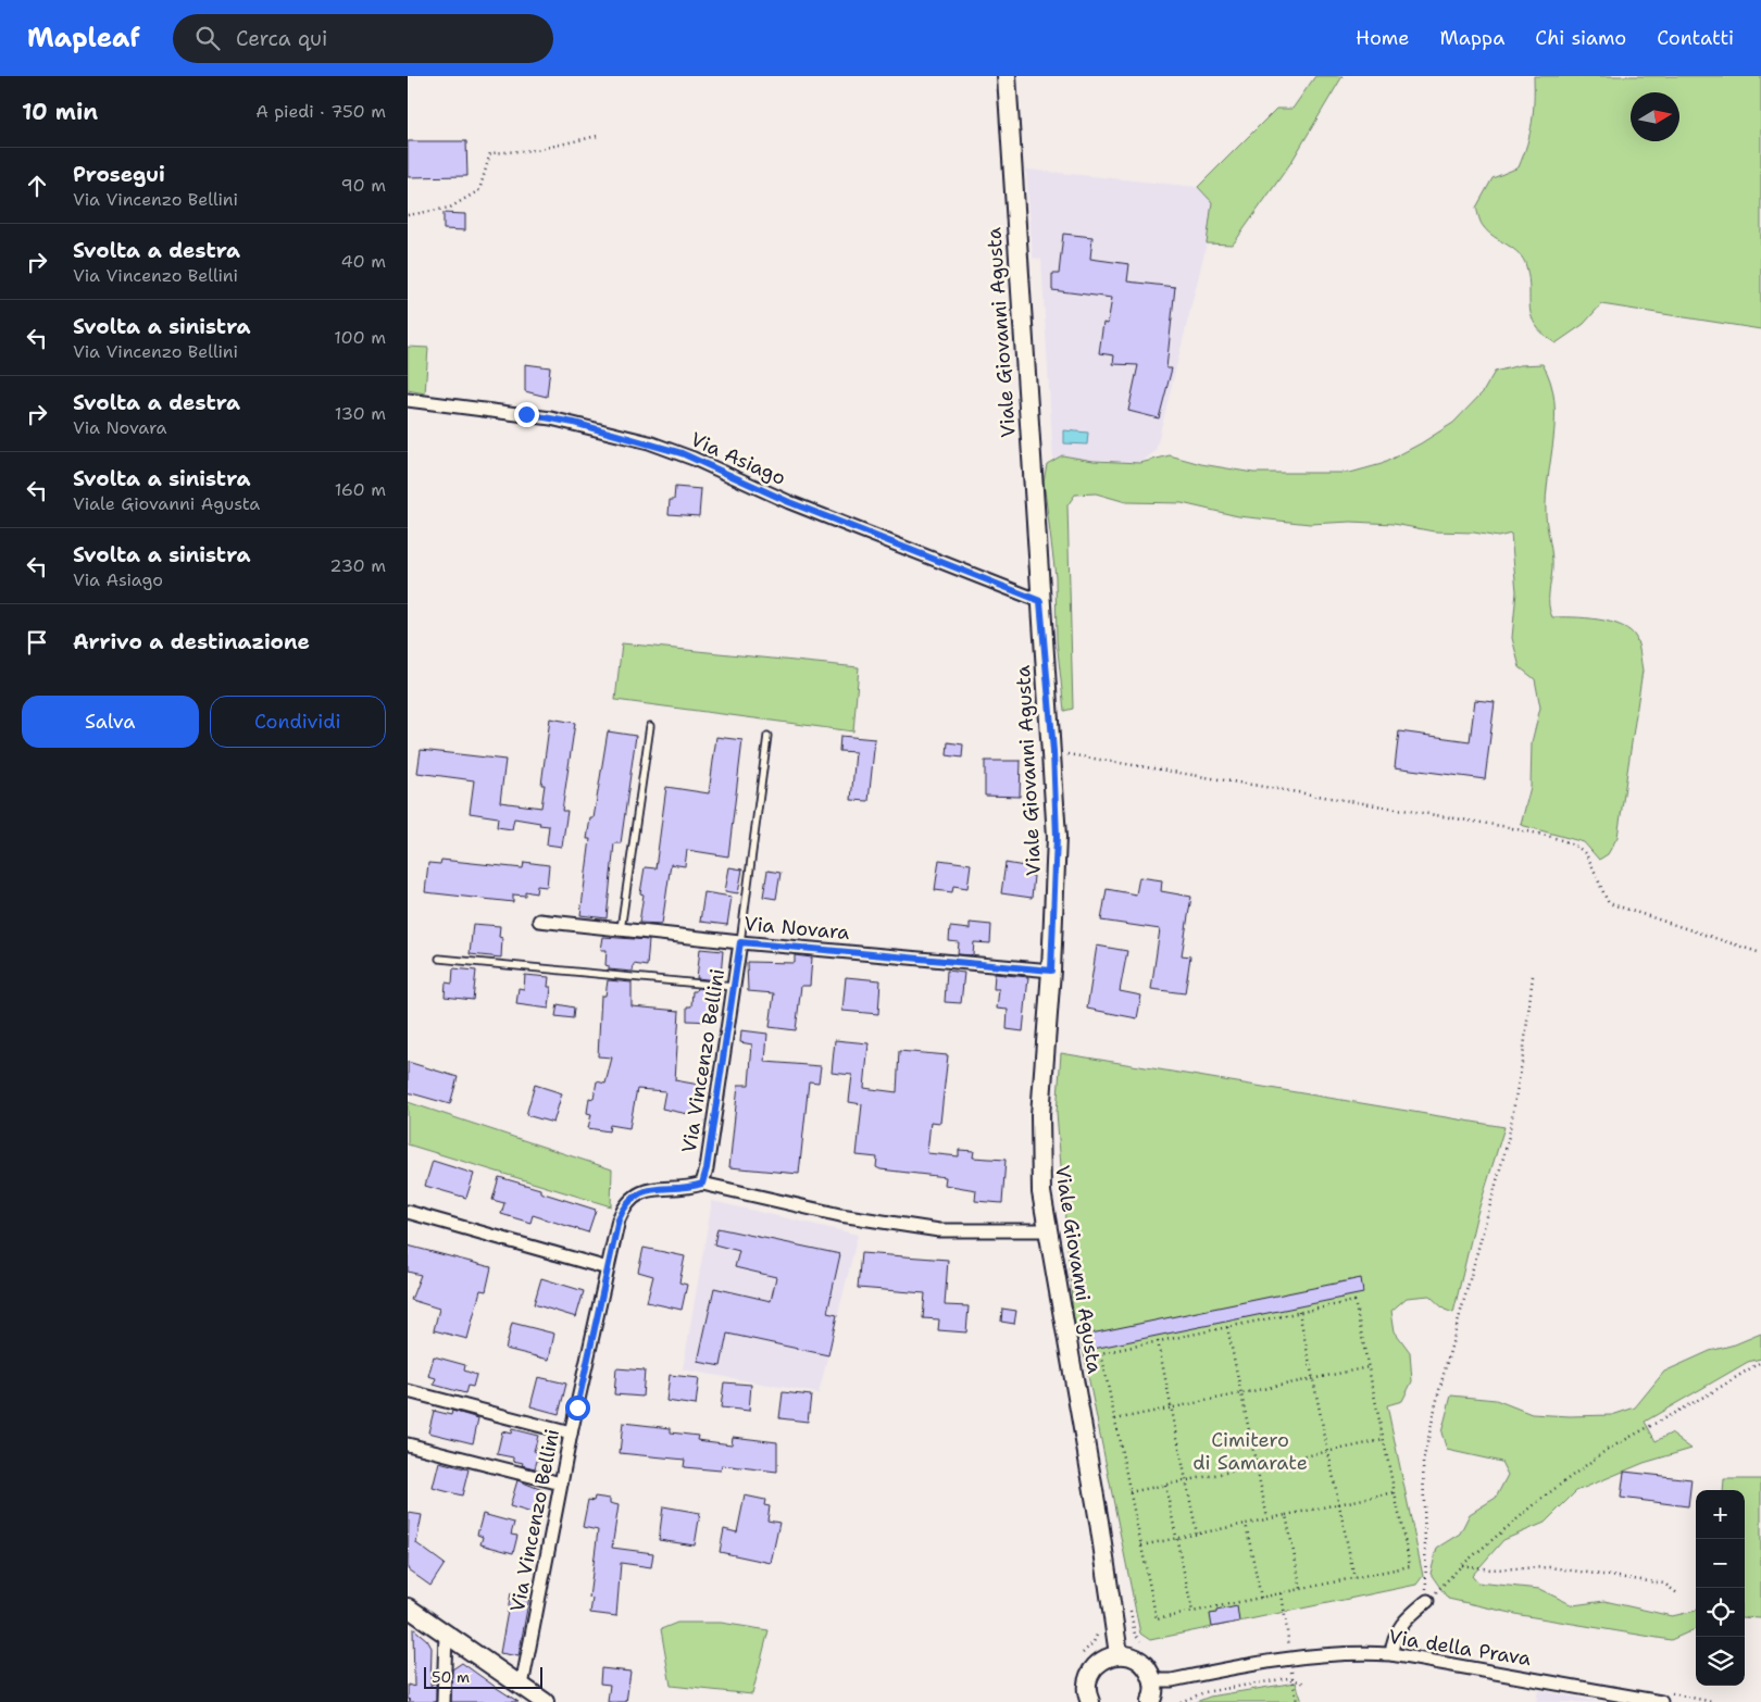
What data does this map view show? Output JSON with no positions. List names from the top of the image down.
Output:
{
  "streets": {
    "street": [
      "Viale Giovanni Agusta",
      "Via Asiago",
      "Via Novara",
      "Via Vincenzo Bellini",
      "Via della Prava"
    ]
  },
  "crossings": [
    ["Viale Giovanni Agusta", "Via Asiago"],
    ["Viale Giovanni Agusta", "Via Novara"],
    ["Viale Giovanni Agusta", "Via Vincenzo Bellini"],
    ["Via Novara", "Via Vincenzo Bellini"]
  ],
  "parks": ["Cimitero di Samarate"],
  "scale_bar": "50 m",
  "north": "right",
  "page": {
    "header": "Mapleaf",
    "search": "Cerca qui",
    "nav": [
      "Home",
      "Mappa",
      "Chi siamo",
      "Contatti"
    ],
    "heading": ["10 min", "A piedi · 750 m"],
    "list": [
      ["Prosegui", "Via Vincenzo Bellini", "90 m"],
      ["Svolta a destra", "Via Vincenzo Bellini", "40 m"],
      ["Svolta a sinistra", "Via Vincenzo Bellini", "100 m"],
      ["Svolta a destra", "Via Novara", "130 m"],
      ["Svolta a sinistra", "Viale Giovanni Agusta", "160 m"],
      ["Svolta a sinistra", "Via Asiago", "230 m"],
      "Arrivo a destinazione"
    ],
    "buttons": ["Salva", "Condividi"],
    "map_buttons": ["+", "−"],
    "scale": "50 m"
  }
}
